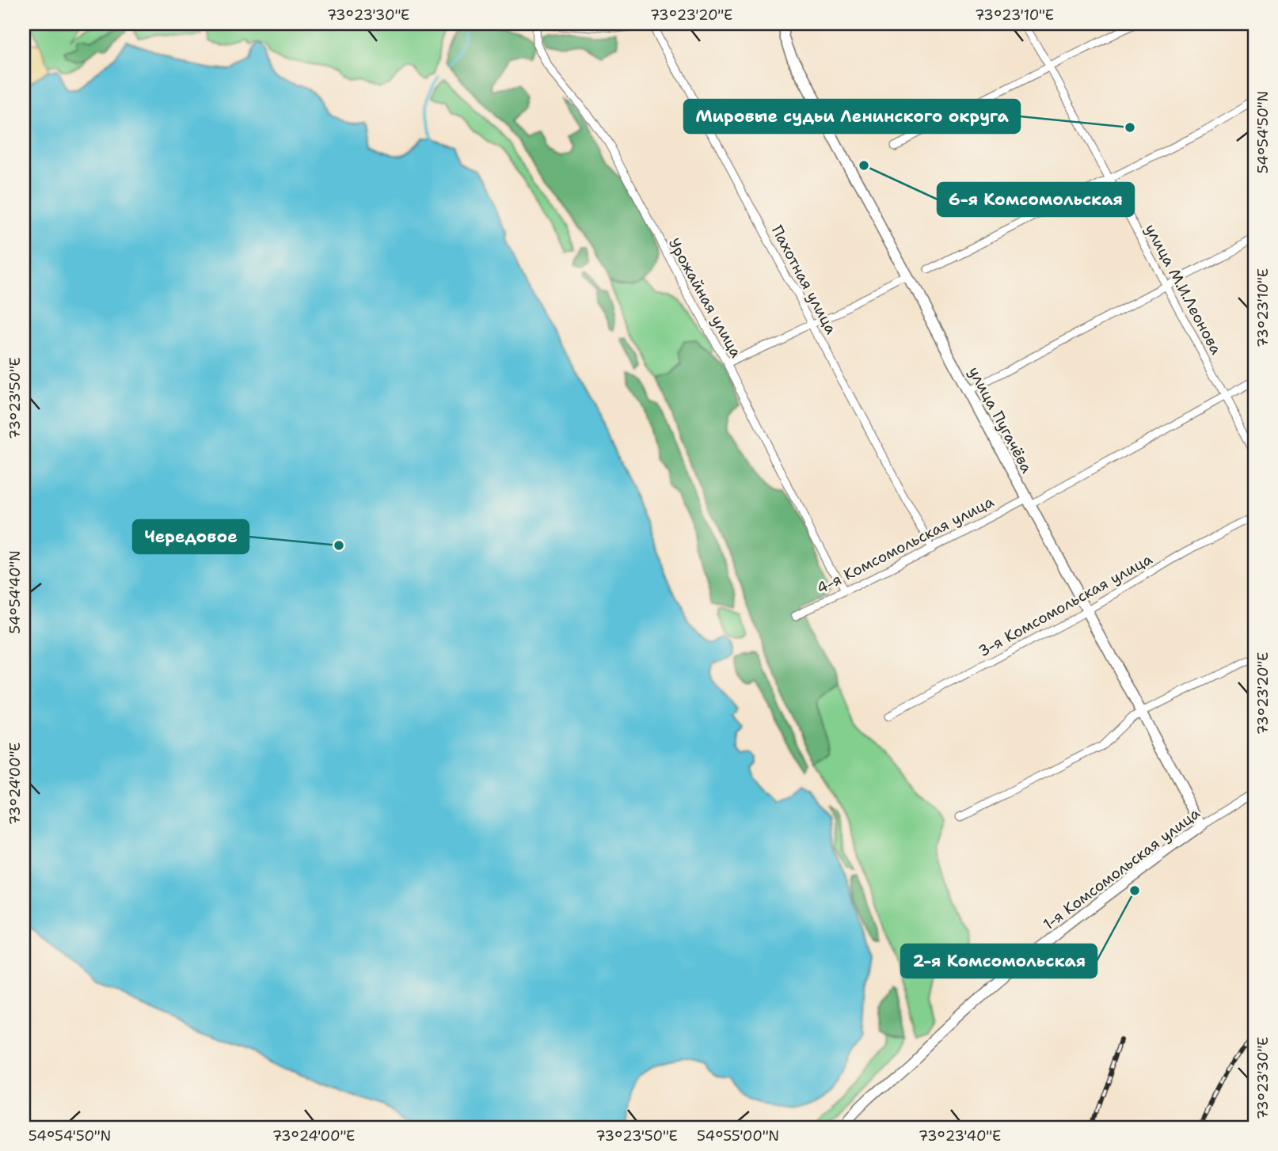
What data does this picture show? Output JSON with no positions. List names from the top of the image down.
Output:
{
  "streets": {
    "main road": ["улица Пугачёва", "1-я Комсомольская улица"],
    "street": [
      "Пахотная улица",
      "улица М.И.Леонова",
      "Урожайная улица",
      "4-я Комсомольская улица",
      "3-я Комсомольская улица"
    ]
  },
  "crossings": [
    ["Пахотная улица", "4-я Комсомольская улица"],
    ["улица М.И.Леонова", "4-я Комсомольская улица"],
    ["Урожайная улица", "4-я Комсомольская улица"],
    ["улица Пугачёва", "4-я Комсомольская улица"],
    ["улица Пугачёва", "3-я Комсомольская улица"],
    ["улица Пугачёва", "1-я Комсомольская улица"]
  ],
  "places": [
    "Мировые судьи Ленинского округа",
    "6-я Комсомольская",
    "Чередовое",
    "2-я Комсомольская"
  ],
  "coordinates": [
    "73°23'30\"E",
    "73°23'20\"E",
    "73°23'10\"E",
    "54°54'50\"N",
    "73°23'50\"E",
    "54°54'40\"N",
    "73°24'00\"E",
    "54°55'00\"N",
    "73°23'40\"E"
  ]
}
